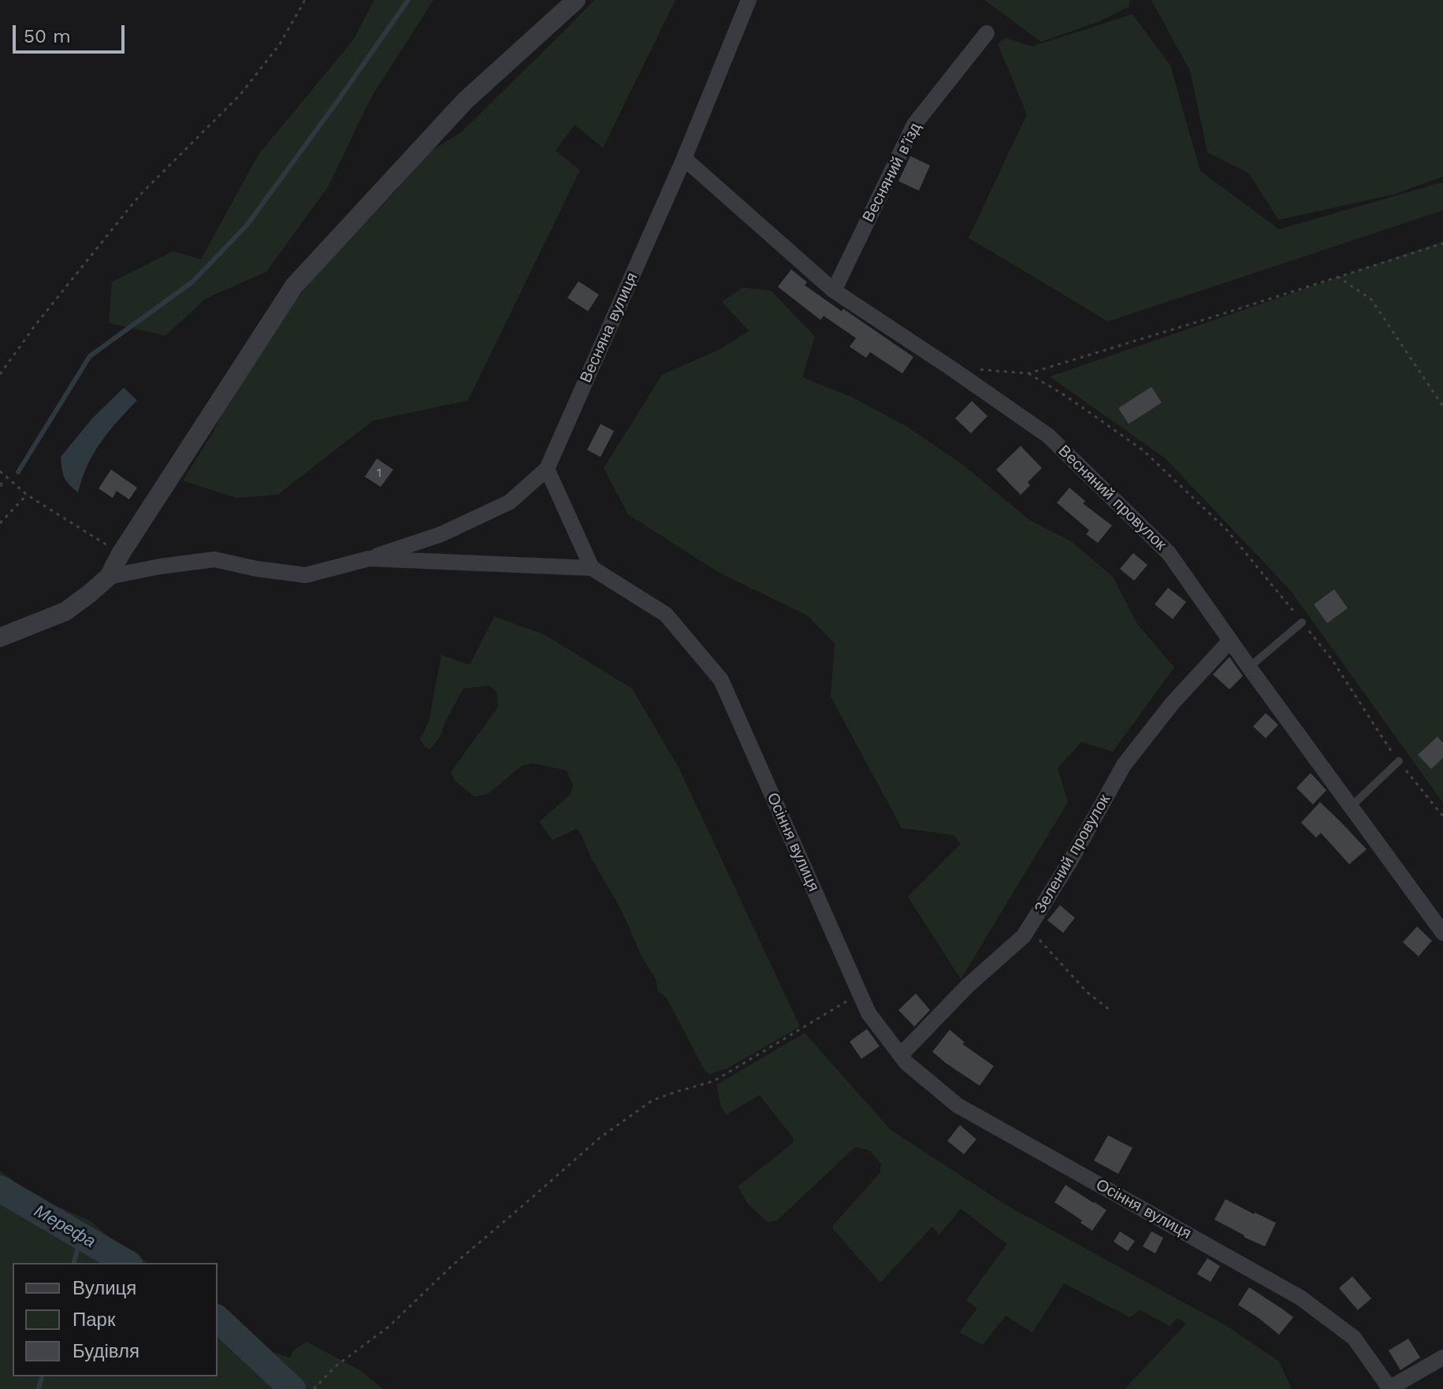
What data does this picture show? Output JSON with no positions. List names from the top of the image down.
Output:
{
  "streets": {
    "street": [
      "Весняний в’їзд",
      "Весняна вулиця",
      "Весняний провулок",
      "Осіння вулиця",
      "Зелений провулок"
    ]
  },
  "crossings": [
    ["Весняний в’їзд", "Весняний провулок"],
    ["Весняна вулиця", "Весняний провулок"],
    ["Весняна вулиця", "Осіння вулиця"],
    ["Весняний провулок", "Зелений провулок"],
    ["Осіння вулиця", "Зелений провулок"]
  ],
  "water": ["Мерефа"],
  "house_numbers": ["1"],
  "legend": ["Вулиця", "Парк", "Будівля"],
  "scale_bar": "50 m"
}
